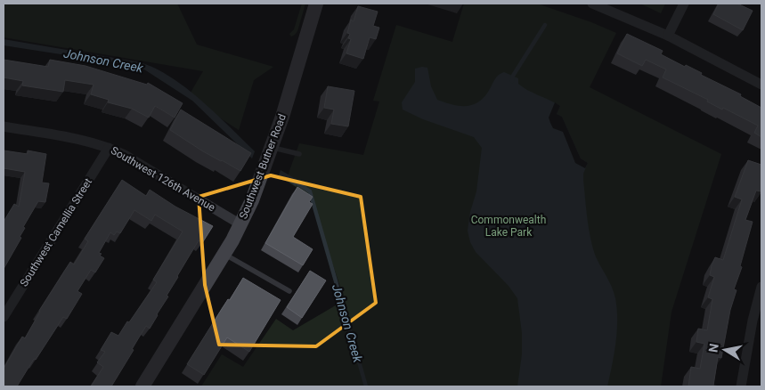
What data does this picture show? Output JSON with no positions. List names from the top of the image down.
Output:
{
  "streets": {
    "street": ["Southwest Butner Road", "Southwest 126th Avenue", "Southwest Camellia Street"]
  },
  "crossings": [
    ["Southwest Butner Road", "Southwest 126th Avenue"],
    ["Southwest 126th Avenue", "Southwest Camellia Street"]
  ],
  "water": ["Johnson Creek"],
  "parks": ["Commonwealth Lake Park"],
  "north": "left"
}
